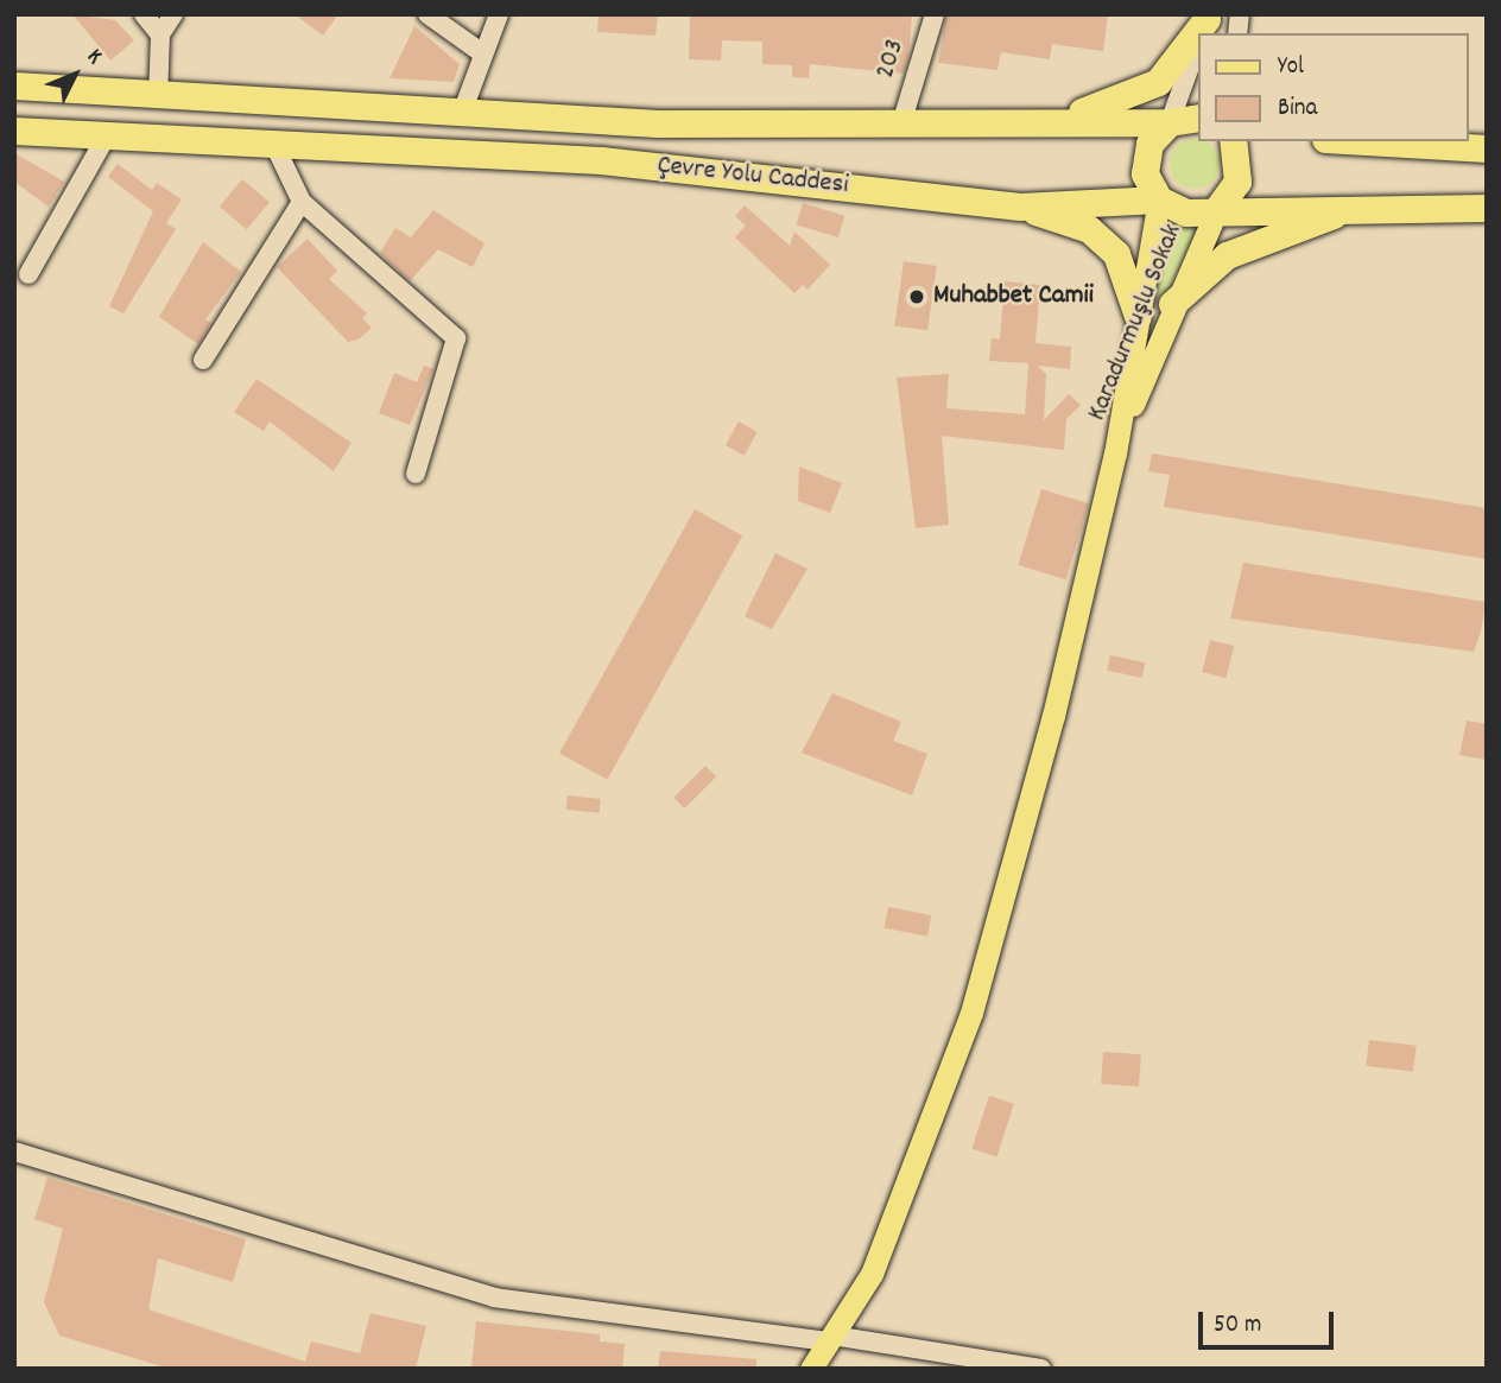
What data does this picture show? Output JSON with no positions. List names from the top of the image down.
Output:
{
  "streets": {
    "highway": ["Çevre Yolu Caddesi"],
    "main road": ["Karadurmuşlu Sokak"],
    "street": ["203"]
  },
  "crossings": [
    ["203", "Çevre Yolu Caddesi"],
    ["Çevre Yolu Caddesi", "Karadurmuşlu Sokak"]
  ],
  "places": ["Muhabbet Camii"],
  "legend": ["Yol", "Bina"],
  "scale_bar": "50 m",
  "north": "top right"
}
